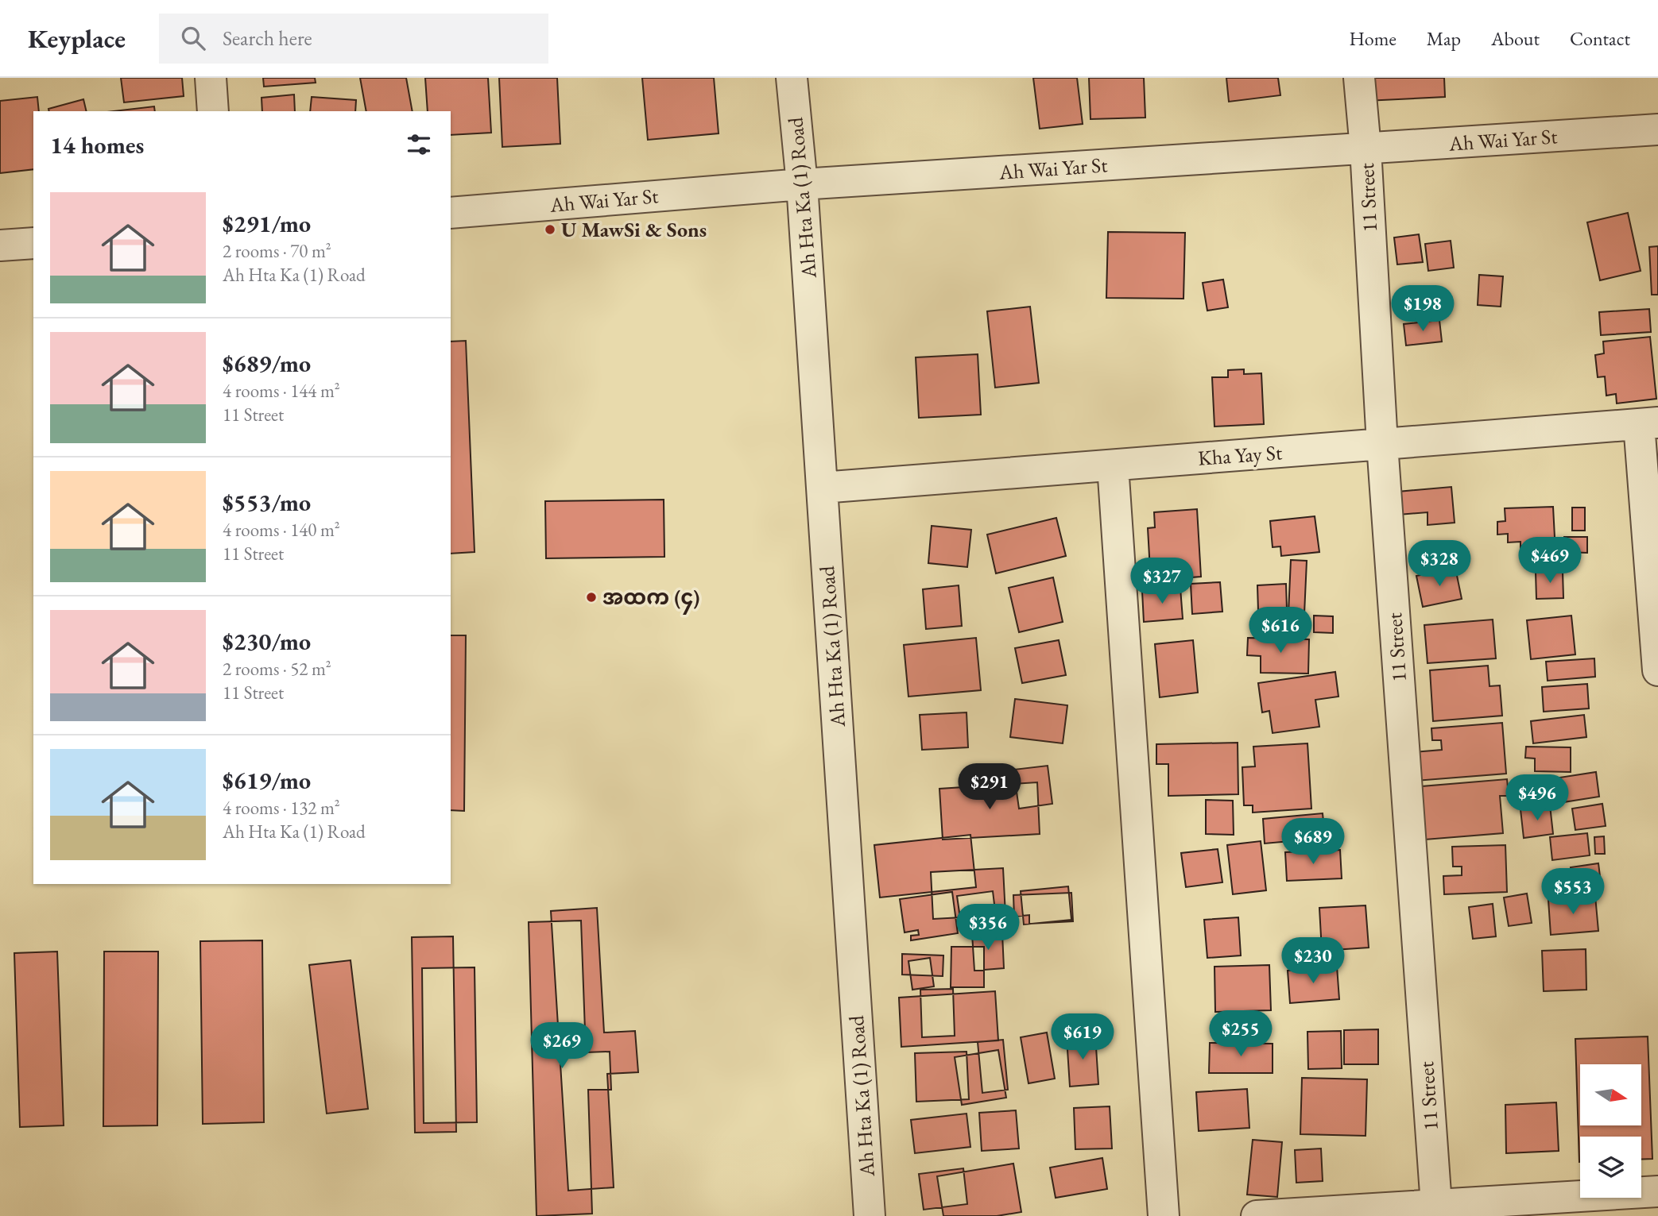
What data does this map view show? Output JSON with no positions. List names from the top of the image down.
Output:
{
  "streets": {
    "street": [
      "Ah Wai Yar St",
      "Ah Hta Ka (1) Road",
      "11 Street",
      "Kha Yay St"
    ]
  },
  "crossings": [
    ["Ah Wai Yar St", "Ah Hta Ka (1) Road"],
    ["Ah Wai Yar St", "11 Street"],
    ["Ah Hta Ka (1) Road", "Kha Yay St"],
    ["11 Street", "Kha Yay St"]
  ],
  "places": ["U MawSi & Sons", "အထက (၄)"],
  "north": "right",
  "page": {
    "header": "Keyplace",
    "search": "Search here",
    "nav": [
      "Home",
      "Map",
      "About",
      "Contact"
    ],
    "heading": "14 homes",
    "list": [
      {
        "name": "$291/mo",
        "note": "2 rooms · 70 m² · Ah Hta Ka (1) Road"
      },
      {
        "name": "$689/mo",
        "note": "4 rooms · 144 m² · 11 Street"
      },
      {
        "name": "$553/mo",
        "note": "4 rooms · 140 m² · 11 Street"
      },
      {
        "name": "$230/mo",
        "note": "2 rooms · 52 m² · 11 Street"
      },
      {
        "name": "$619/mo",
        "note": "4 rooms · 132 m² · Ah Hta Ka (1) Road"
      }
    ],
    "price": [
      "$198",
      "$469",
      "$328",
      "$327",
      "$616",
      "$291",
      "$496",
      "$689",
      "$553",
      "$356",
      "$230",
      "$255",
      "$619",
      "$269"
    ]
  }
}
